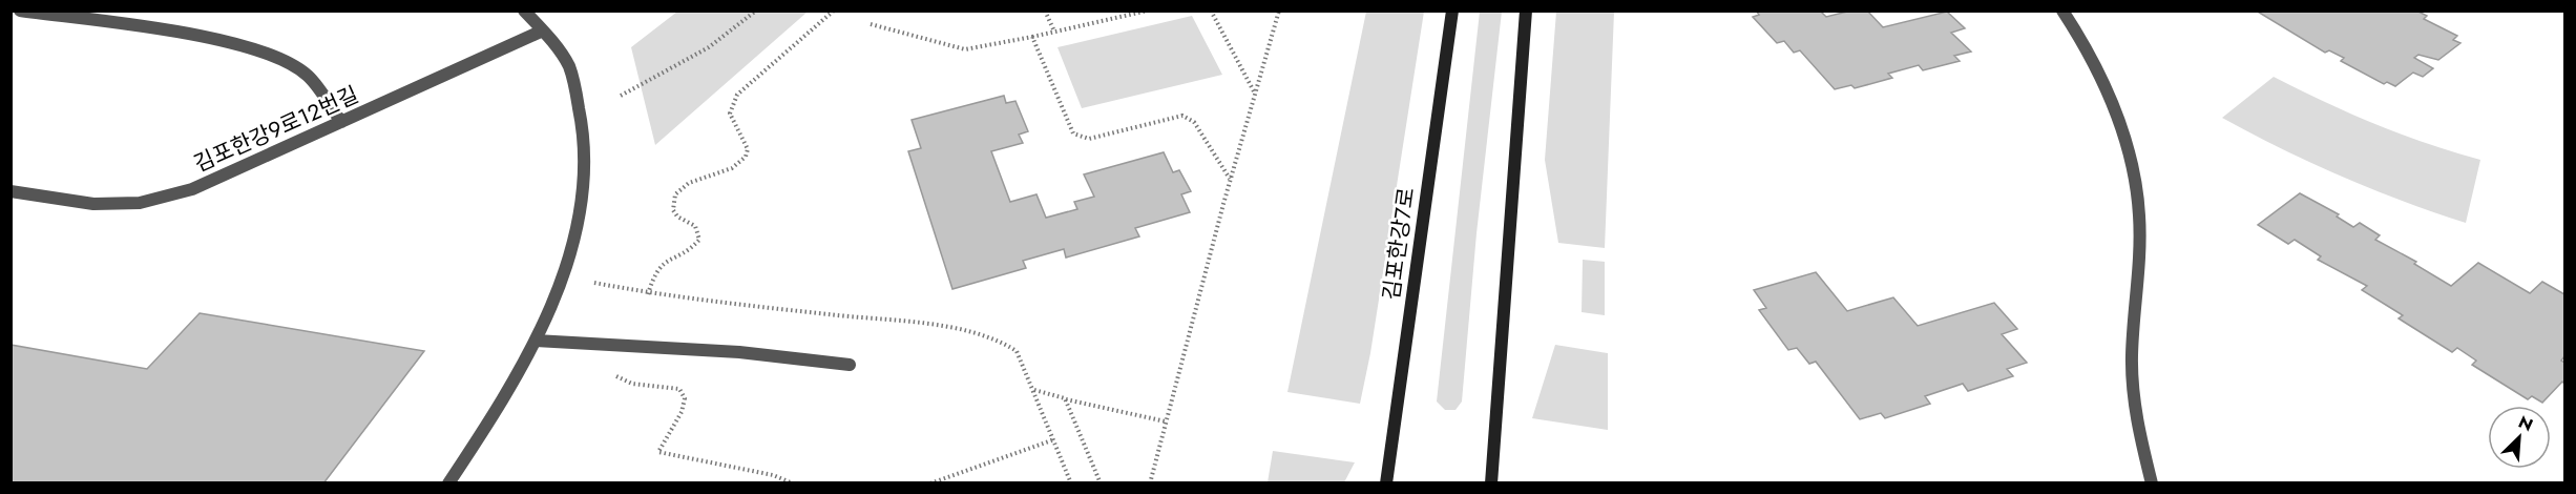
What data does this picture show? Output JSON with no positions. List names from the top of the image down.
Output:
{
  "streets": {
    "main road": ["김포한강7로"],
    "street": ["김포한강9로12번길"]
  },
  "north": "top right"
}
